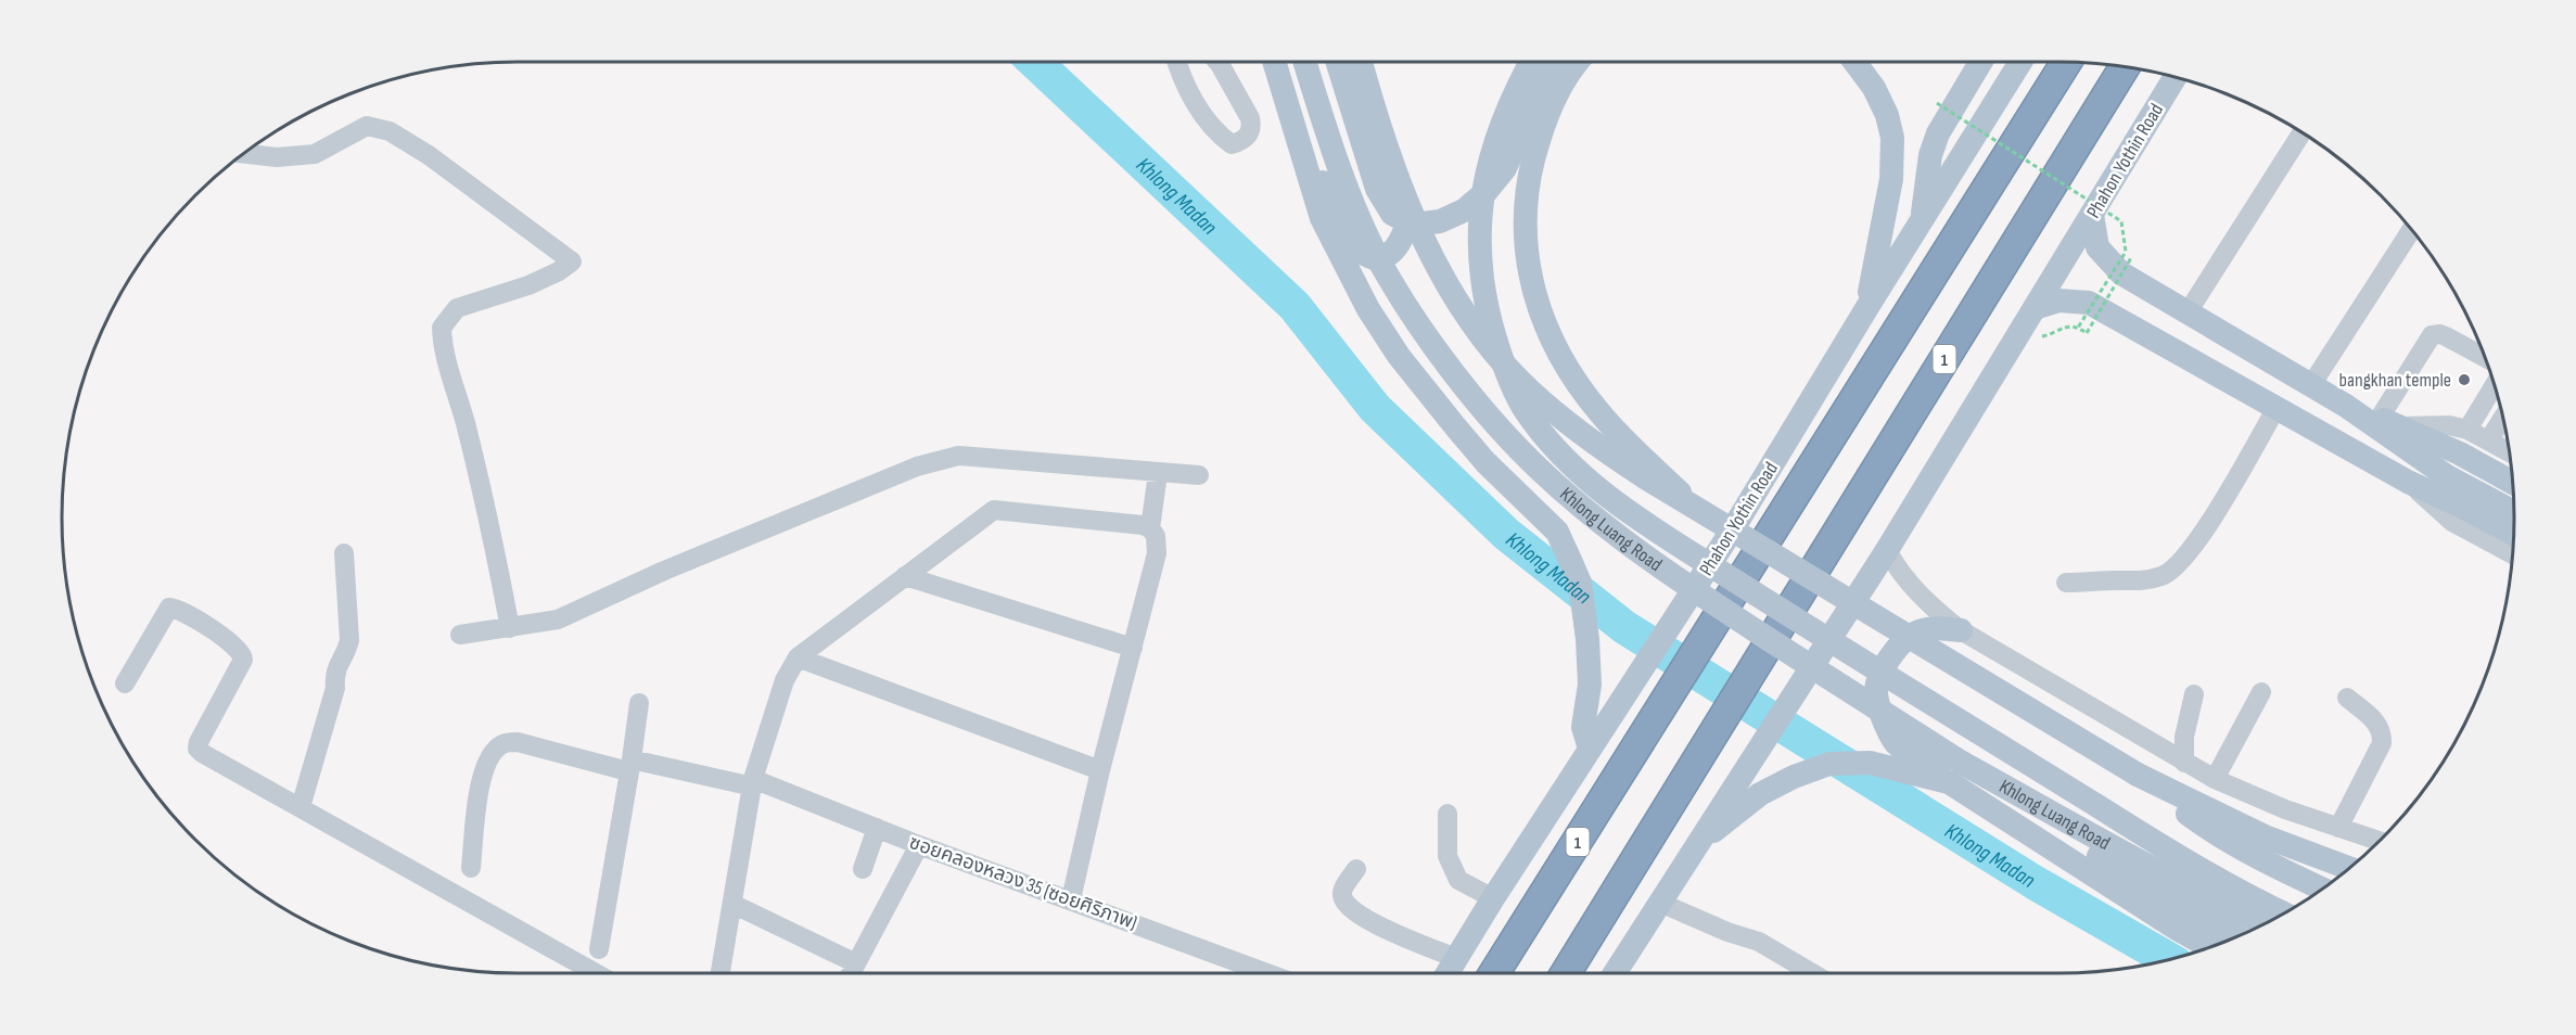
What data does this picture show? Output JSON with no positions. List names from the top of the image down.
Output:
{
  "streets": {
    "highway": ["Phahon Yothin Road", "1"],
    "main road": ["Khlong Luang Road"],
    "street": ["ซอยคลองหลวง 35 (ซอยศิริภาพ)"]
  },
  "water": ["Khlong Madan"],
  "places": ["bangkhan temple"]
}
